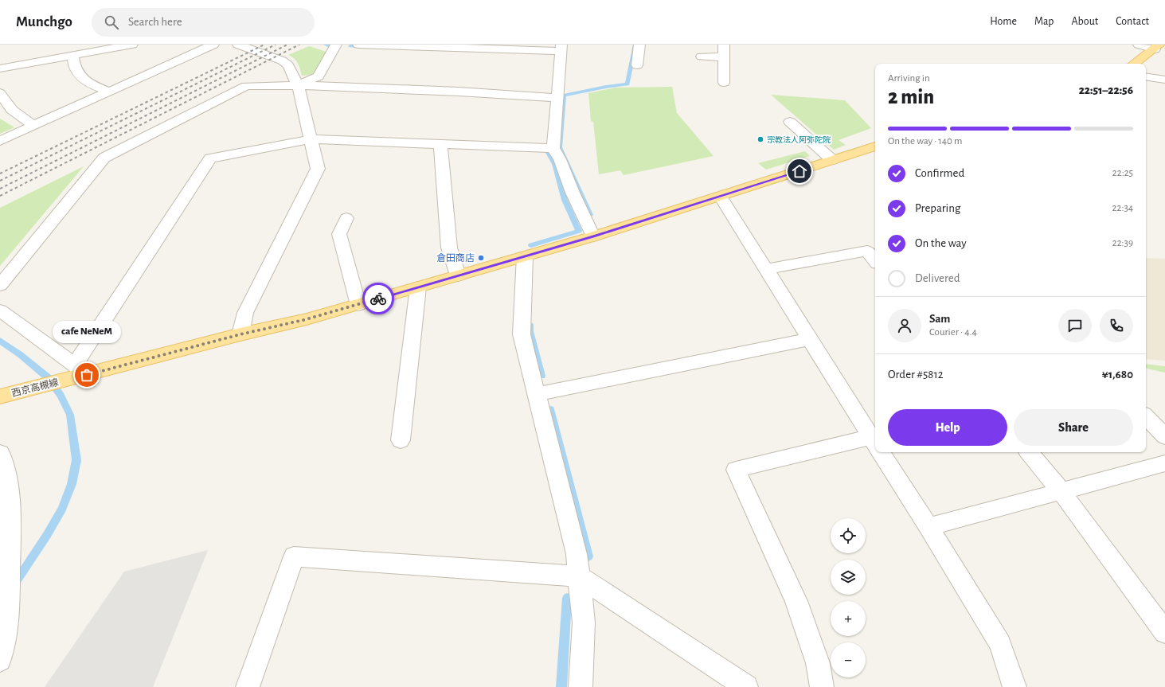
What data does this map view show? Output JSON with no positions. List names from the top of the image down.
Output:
{
  "streets": {
    "main road": ["西京高槻線"]
  },
  "places": ["宗教法人阿弥陀院", "倉田商店", "cafe NeNeM"],
  "page": {
    "header": "Munchgo",
    "search": "Search here",
    "nav": [
      "Home",
      "Map",
      "About",
      "Contact"
    ],
    "heading": ["2 min", "Arriving in", "22:51–22:56"],
    "panel": [
      "Sam",
      "Courier · 4.4",
      "Order #5812",
      "¥1,680"
    ],
    "bar": "On the way · 140 m",
    "list": [
      ["Confirmed", "22:25"],
      ["Preparing", "22:34"],
      ["On the way", "22:39"],
      "Delivered"
    ],
    "bubble": "cafe NeNeM",
    "buttons": ["Help", "Share"],
    "map_buttons": ["+", "−"]
  }
}
